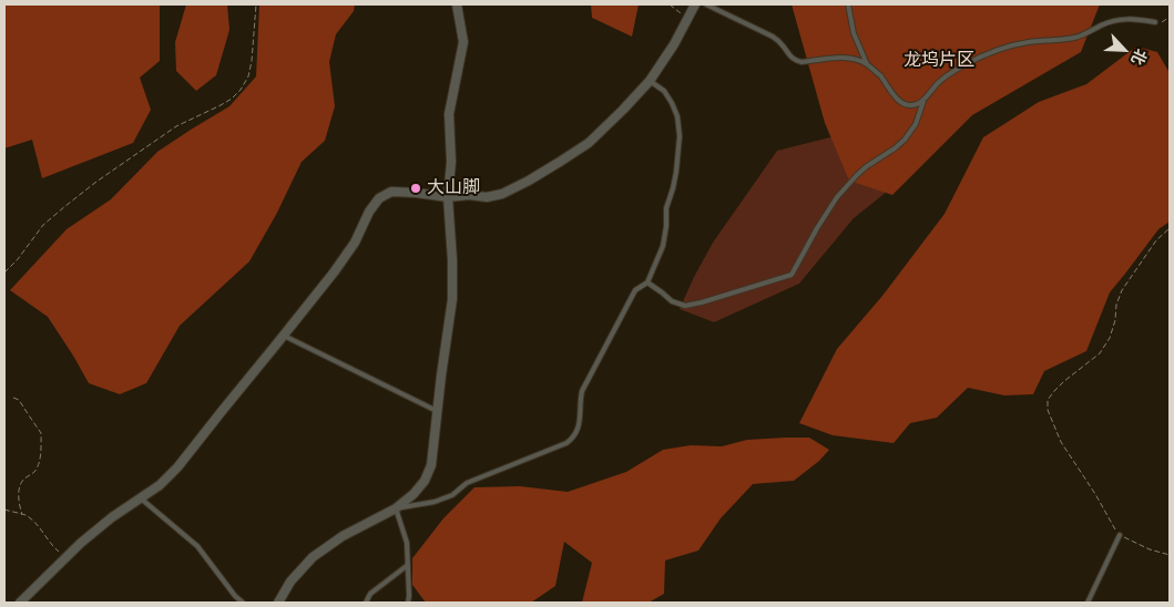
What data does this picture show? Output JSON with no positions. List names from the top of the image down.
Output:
{
  "parks": ["龙坞片区"],
  "places": ["大山脚"],
  "north": "bottom right"
}
